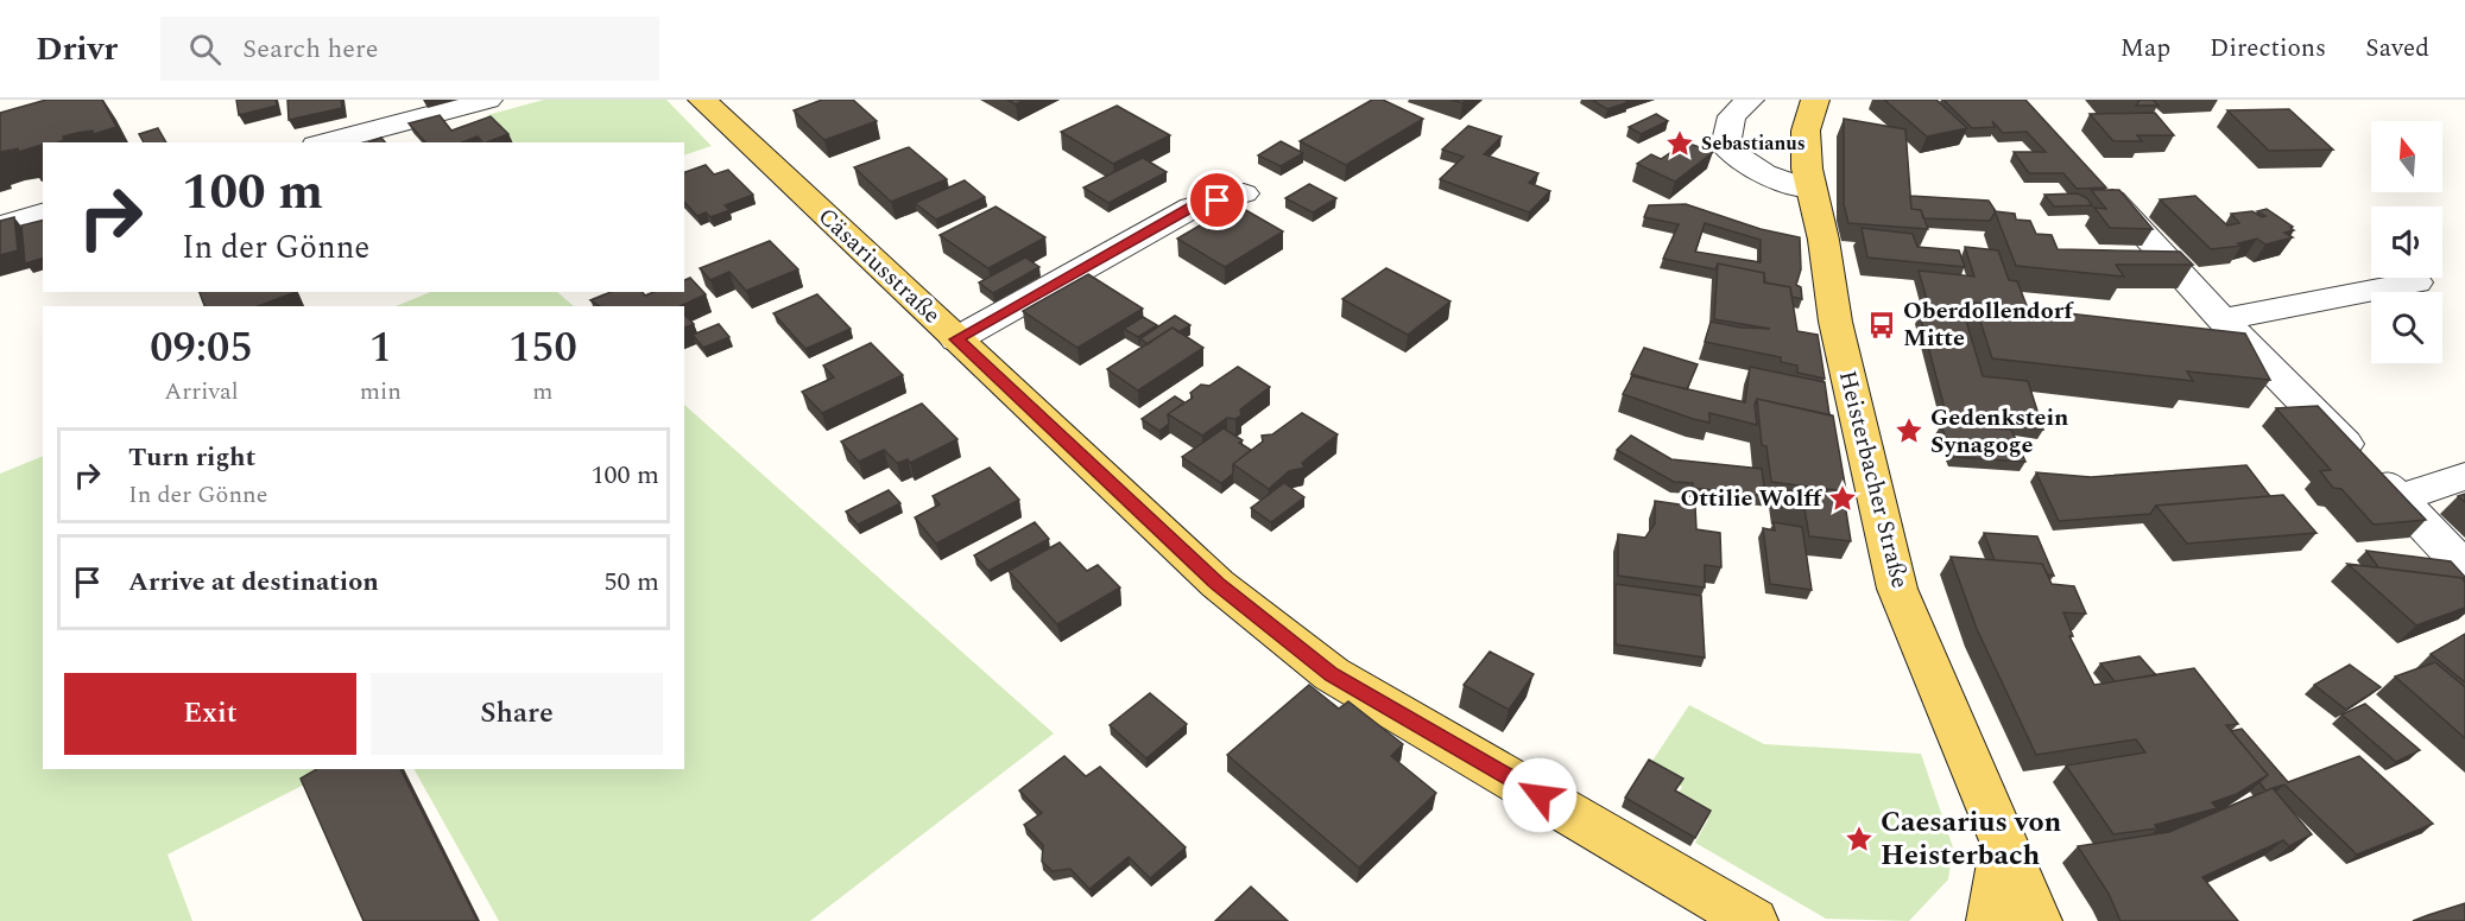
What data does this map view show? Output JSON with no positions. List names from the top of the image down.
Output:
{
  "streets": {
    "main road": ["Cäsariusstraße", "Heisterbacher Straße"]
  },
  "places": {
    "place": [
      "Sebastianus",
      "Gedenkstein Synagoge",
      "Ottilie Wolff",
      "Caesarius von Heisterbach"
    ],
    "bus stop": ["Oberdollendorf Mitte"]
  },
  "north": "top",
  "page": {
    "header": "Drivr",
    "search": "Search here",
    "nav": ["Map", "Directions", "Saved"],
    "turn": ["100 m", "In der Gönne"],
    "eta": [
      "09:05",
      "Arrival",
      "1",
      "min",
      "150",
      "m"
    ],
    "list": [
      {
        "name": "Turn right",
        "note": "In der Gönne",
        "value": "100 m"
      },
      {
        "name": "Arrive at destination",
        "value": "50 m"
      }
    ],
    "buttons": ["Exit", "Share"]
  }
}
